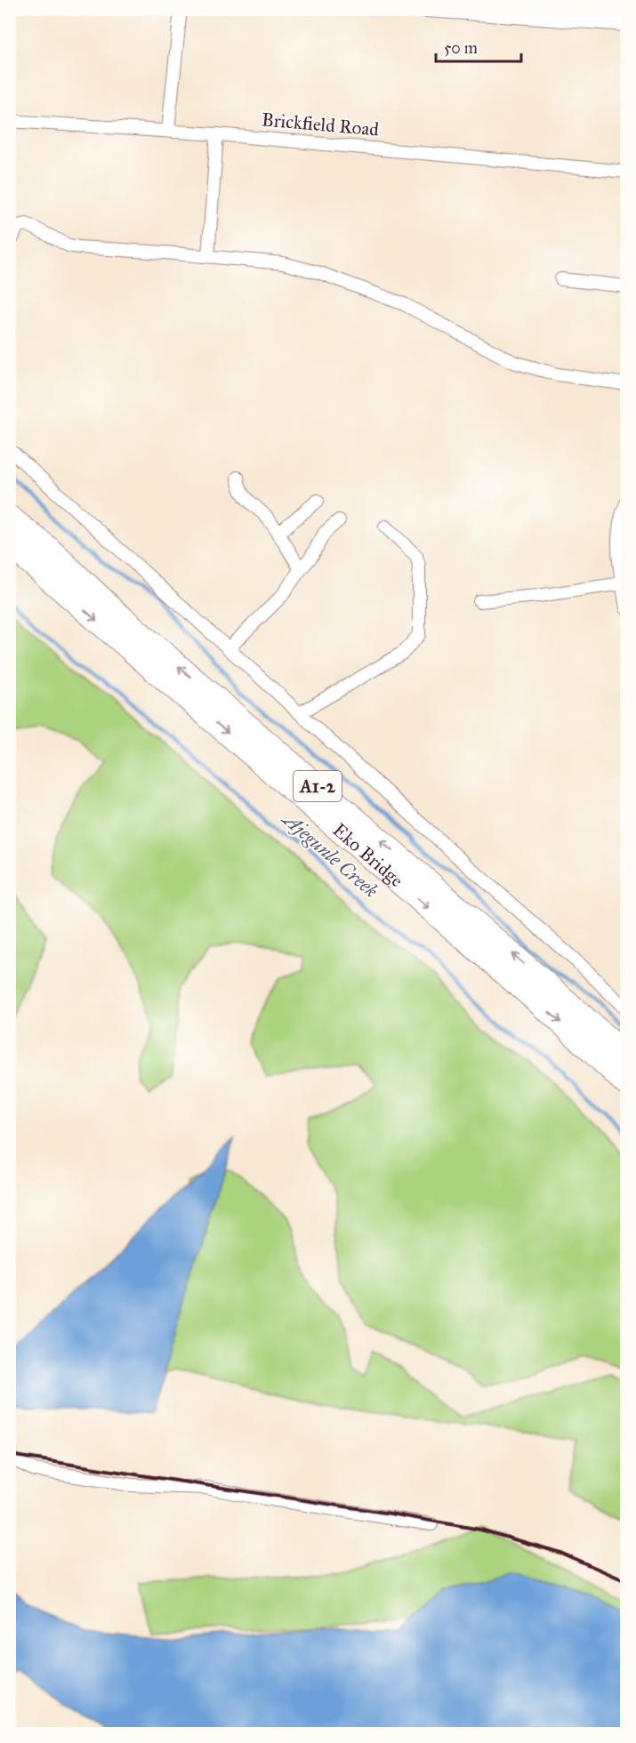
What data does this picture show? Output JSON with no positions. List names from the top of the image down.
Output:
{
  "streets": {
    "highway": ["A1-2", "Eko Bridge"],
    "street": ["Brickfield Road"]
  },
  "water": ["Ajegunle Creek"],
  "scale_bar": "50 m"
}
